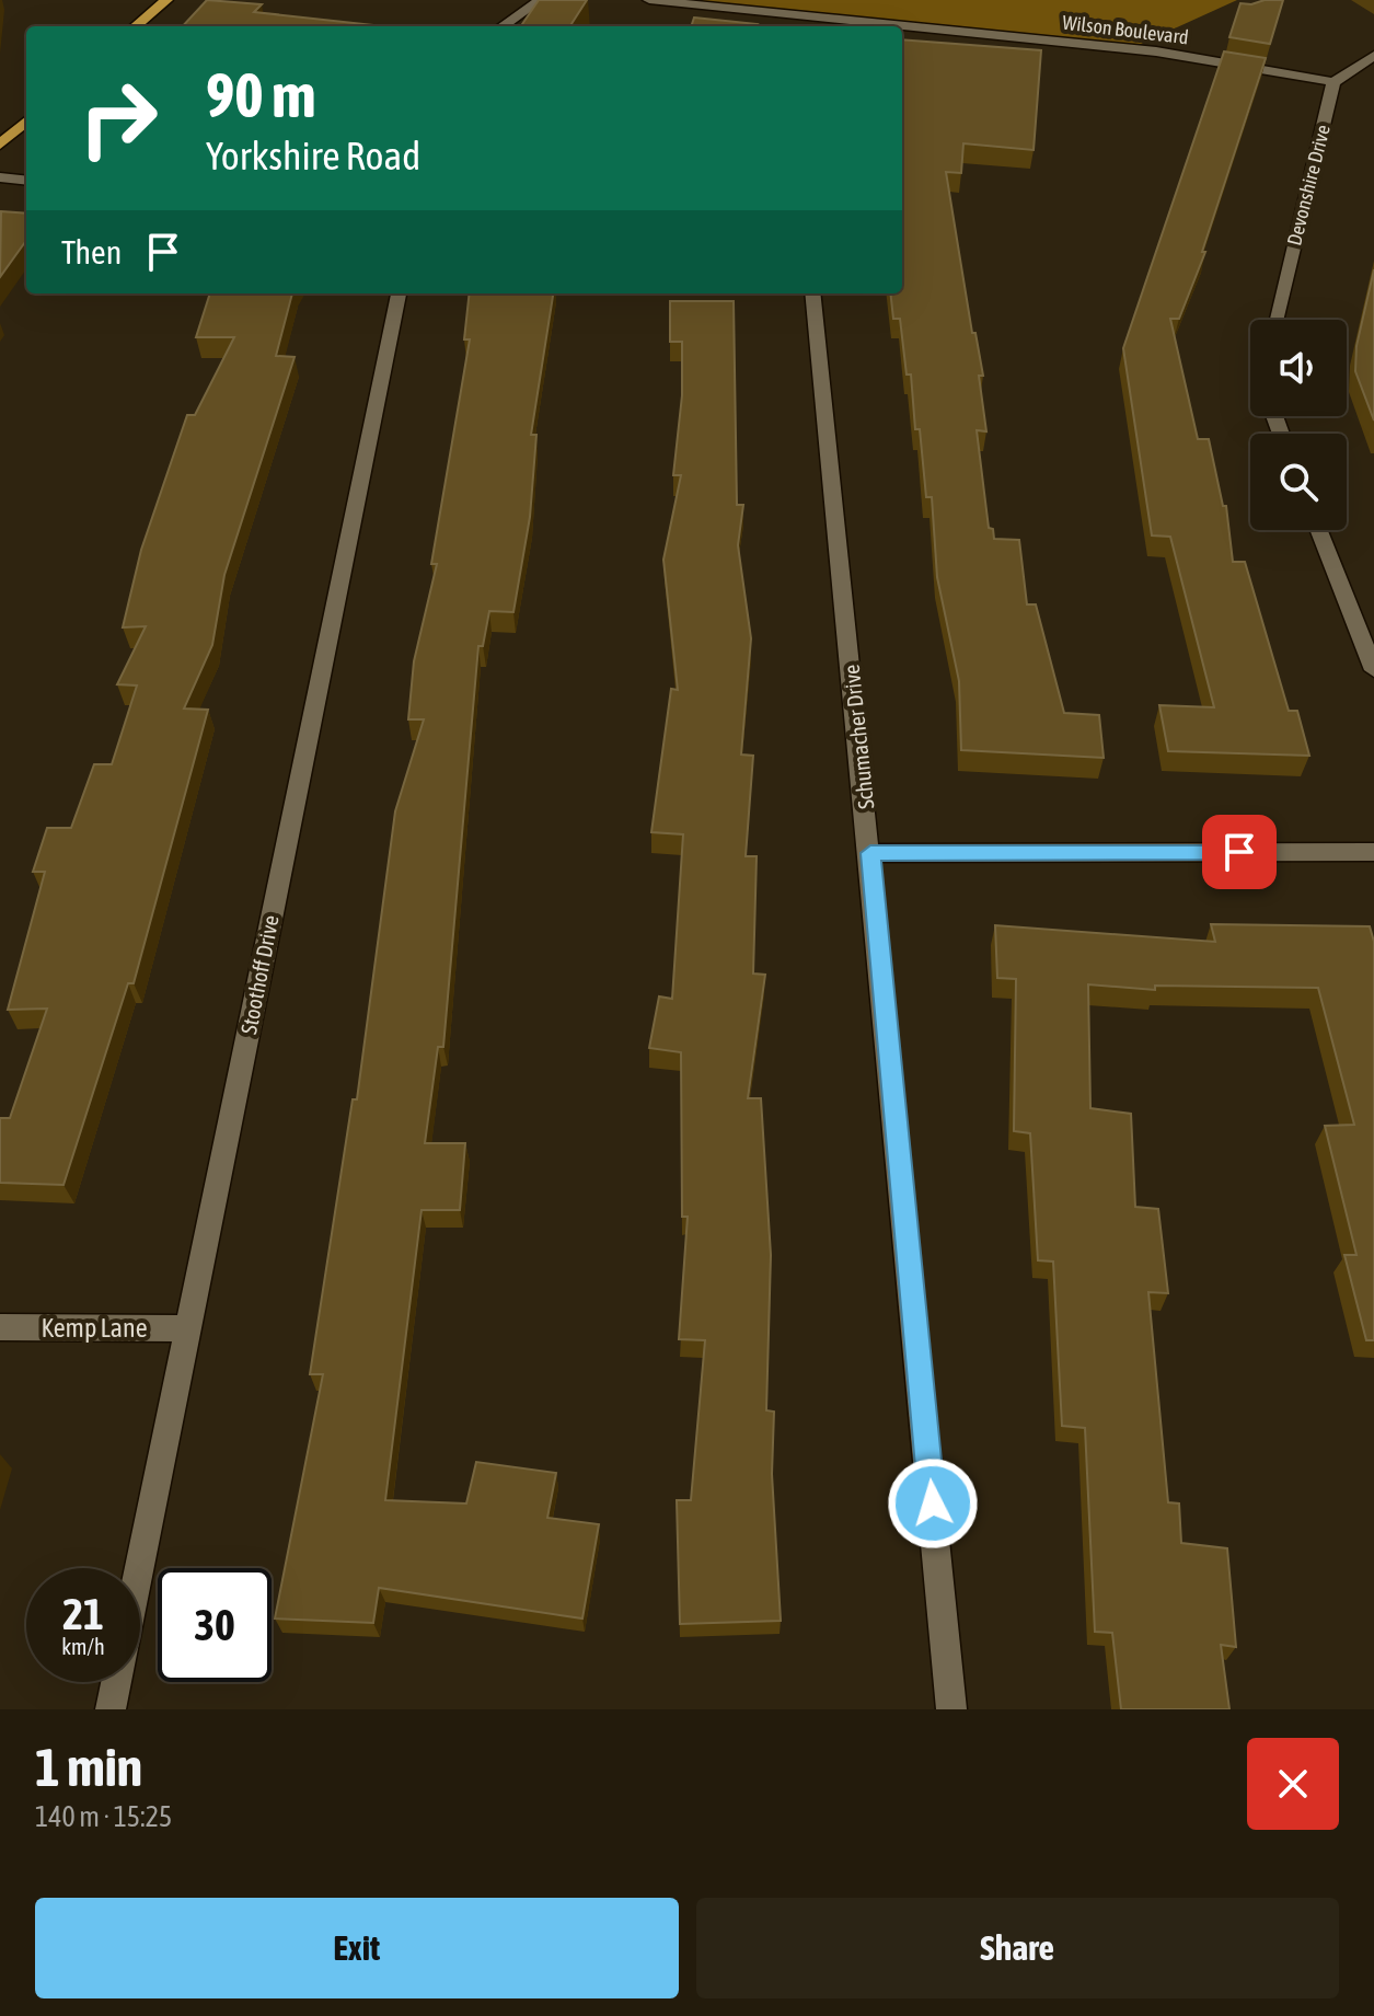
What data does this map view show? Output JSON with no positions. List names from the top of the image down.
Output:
{
  "streets": {
    "street": [
      "Wilson Boulevard",
      "Devonshire Drive",
      "Schumacher Drive",
      "Stoothoff Drive",
      "Kemp Lane"
    ]
  },
  "crossings": [
    ["Wilson Boulevard", "Devonshire Drive"],
    ["Stoothoff Drive", "Kemp Lane"]
  ],
  "page": {
    "turn": ["90 m", "Yorkshire Road"],
    "then": "Then",
    "speed": "21 km/h",
    "limit": "30",
    "heading": ["1 min", "140 m · 15:25"],
    "buttons": ["Exit", "Share"]
  }
}
